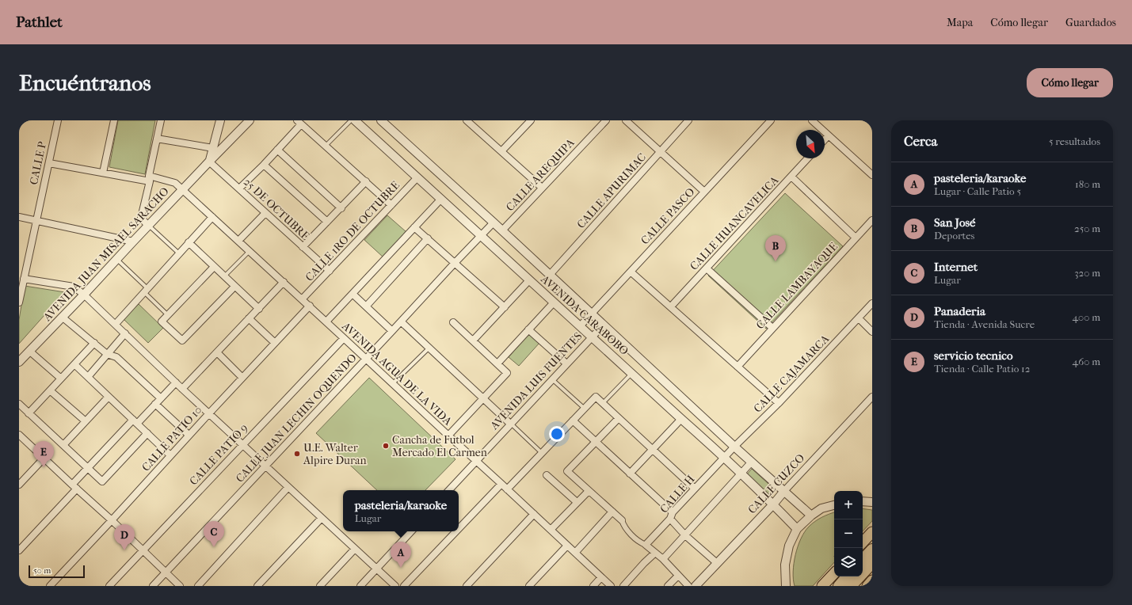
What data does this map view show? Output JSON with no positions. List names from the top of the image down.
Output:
{
  "streets": {
    "street": [
      "CALLE P",
      "CALLE AREQUIPA",
      "CALLE APURIMAC",
      "25 DE OCTUBRE",
      "CALLE PASCO",
      "CALLE HUANCAVELICA",
      "CALLE 1RO DE OCTUBRE",
      "AVENIDA JUAN MISAEL SARACHO",
      "CALLE LAMBAYAQUE",
      "AVENIDA CARABOBO",
      "AVENIDA AGUA DE LA VIDA",
      "CALLE CAJAMARCA",
      "AVENIDA LUIS FUENTES",
      "CALLE JUAN LECHIN OQUENDO",
      "CALLE PATIO 10",
      "CALLE PATIO 9",
      "CALLE CUZCO",
      "CALLE H"
    ]
  },
  "crossings": [
    ["CALLE P", "AVENIDA AGUA DE LA VIDA"],
    ["CALLE AREQUIPA", "AVENIDA CARABOBO"],
    ["CALLE APURIMAC", "AVENIDA CARABOBO"],
    ["25 DE OCTUBRE", "CALLE 1RO DE OCTUBRE"],
    ["25 DE OCTUBRE", "AVENIDA JUAN MISAEL SARACHO"],
    ["CALLE PASCO", "AVENIDA CARABOBO"],
    ["CALLE 1RO DE OCTUBRE", "AVENIDA CARABOBO"],
    ["CALLE 1RO DE OCTUBRE", "AVENIDA AGUA DE LA VIDA"],
    ["AVENIDA JUAN MISAEL SARACHO", "AVENIDA AGUA DE LA VIDA"],
    ["AVENIDA CARABOBO", "CALLE CAJAMARCA"],
    ["AVENIDA CARABOBO", "AVENIDA LUIS FUENTES"],
    ["AVENIDA CARABOBO", "CALLE JUAN LECHIN OQUENDO"],
    ["AVENIDA CARABOBO", "CALLE CUZCO"],
    ["AVENIDA CARABOBO", "CALLE H"],
    ["AVENIDA AGUA DE LA VIDA", "AVENIDA LUIS FUENTES"],
    ["AVENIDA AGUA DE LA VIDA", "CALLE JUAN LECHIN OQUENDO"],
    ["AVENIDA AGUA DE LA VIDA", "CALLE PATIO 10"],
    ["AVENIDA AGUA DE LA VIDA", "CALLE PATIO 9"],
    ["CALLE CAJAMARCA", "CALLE H"]
  ],
  "places": ["Cancha de Futbol Mercado El Carmen", "U.E. Walter Alpire Duran"],
  "scale_bar": "50 m",
  "north": "bottom right",
  "page": {
    "header": "Pathlet",
    "nav": ["Mapa", "Cómo llegar", "Guardados"],
    "buttons": "Cómo llegar",
    "title": "Encuéntranos",
    "heading": ["Cerca", "5 resultados"],
    "list": [
      {
        "mark": "A",
        "name": "pasteleria/karaoke",
        "note": "Lugar · Calle Patio 5",
        "value": "180 m"
      },
      {
        "mark": "B",
        "name": "San José",
        "note": "Deportes",
        "value": "250 m"
      },
      {
        "mark": "C",
        "name": "Internet",
        "note": "Lugar",
        "value": "320 m"
      },
      {
        "mark": "D",
        "name": "Panaderia",
        "note": "Tienda · Avenida Sucre",
        "value": "400 m"
      },
      {
        "mark": "E",
        "name": "servicio tecnico",
        "note": "Tienda · Calle Patio 12",
        "value": "460 m"
      }
    ],
    "pins": [
      "B",
      "E",
      "C",
      "D",
      "A"
    ],
    "popup": ["pasteleria/karaoke", "Lugar"],
    "map_buttons": ["+", "−"],
    "scale": "50 m"
  }
}
